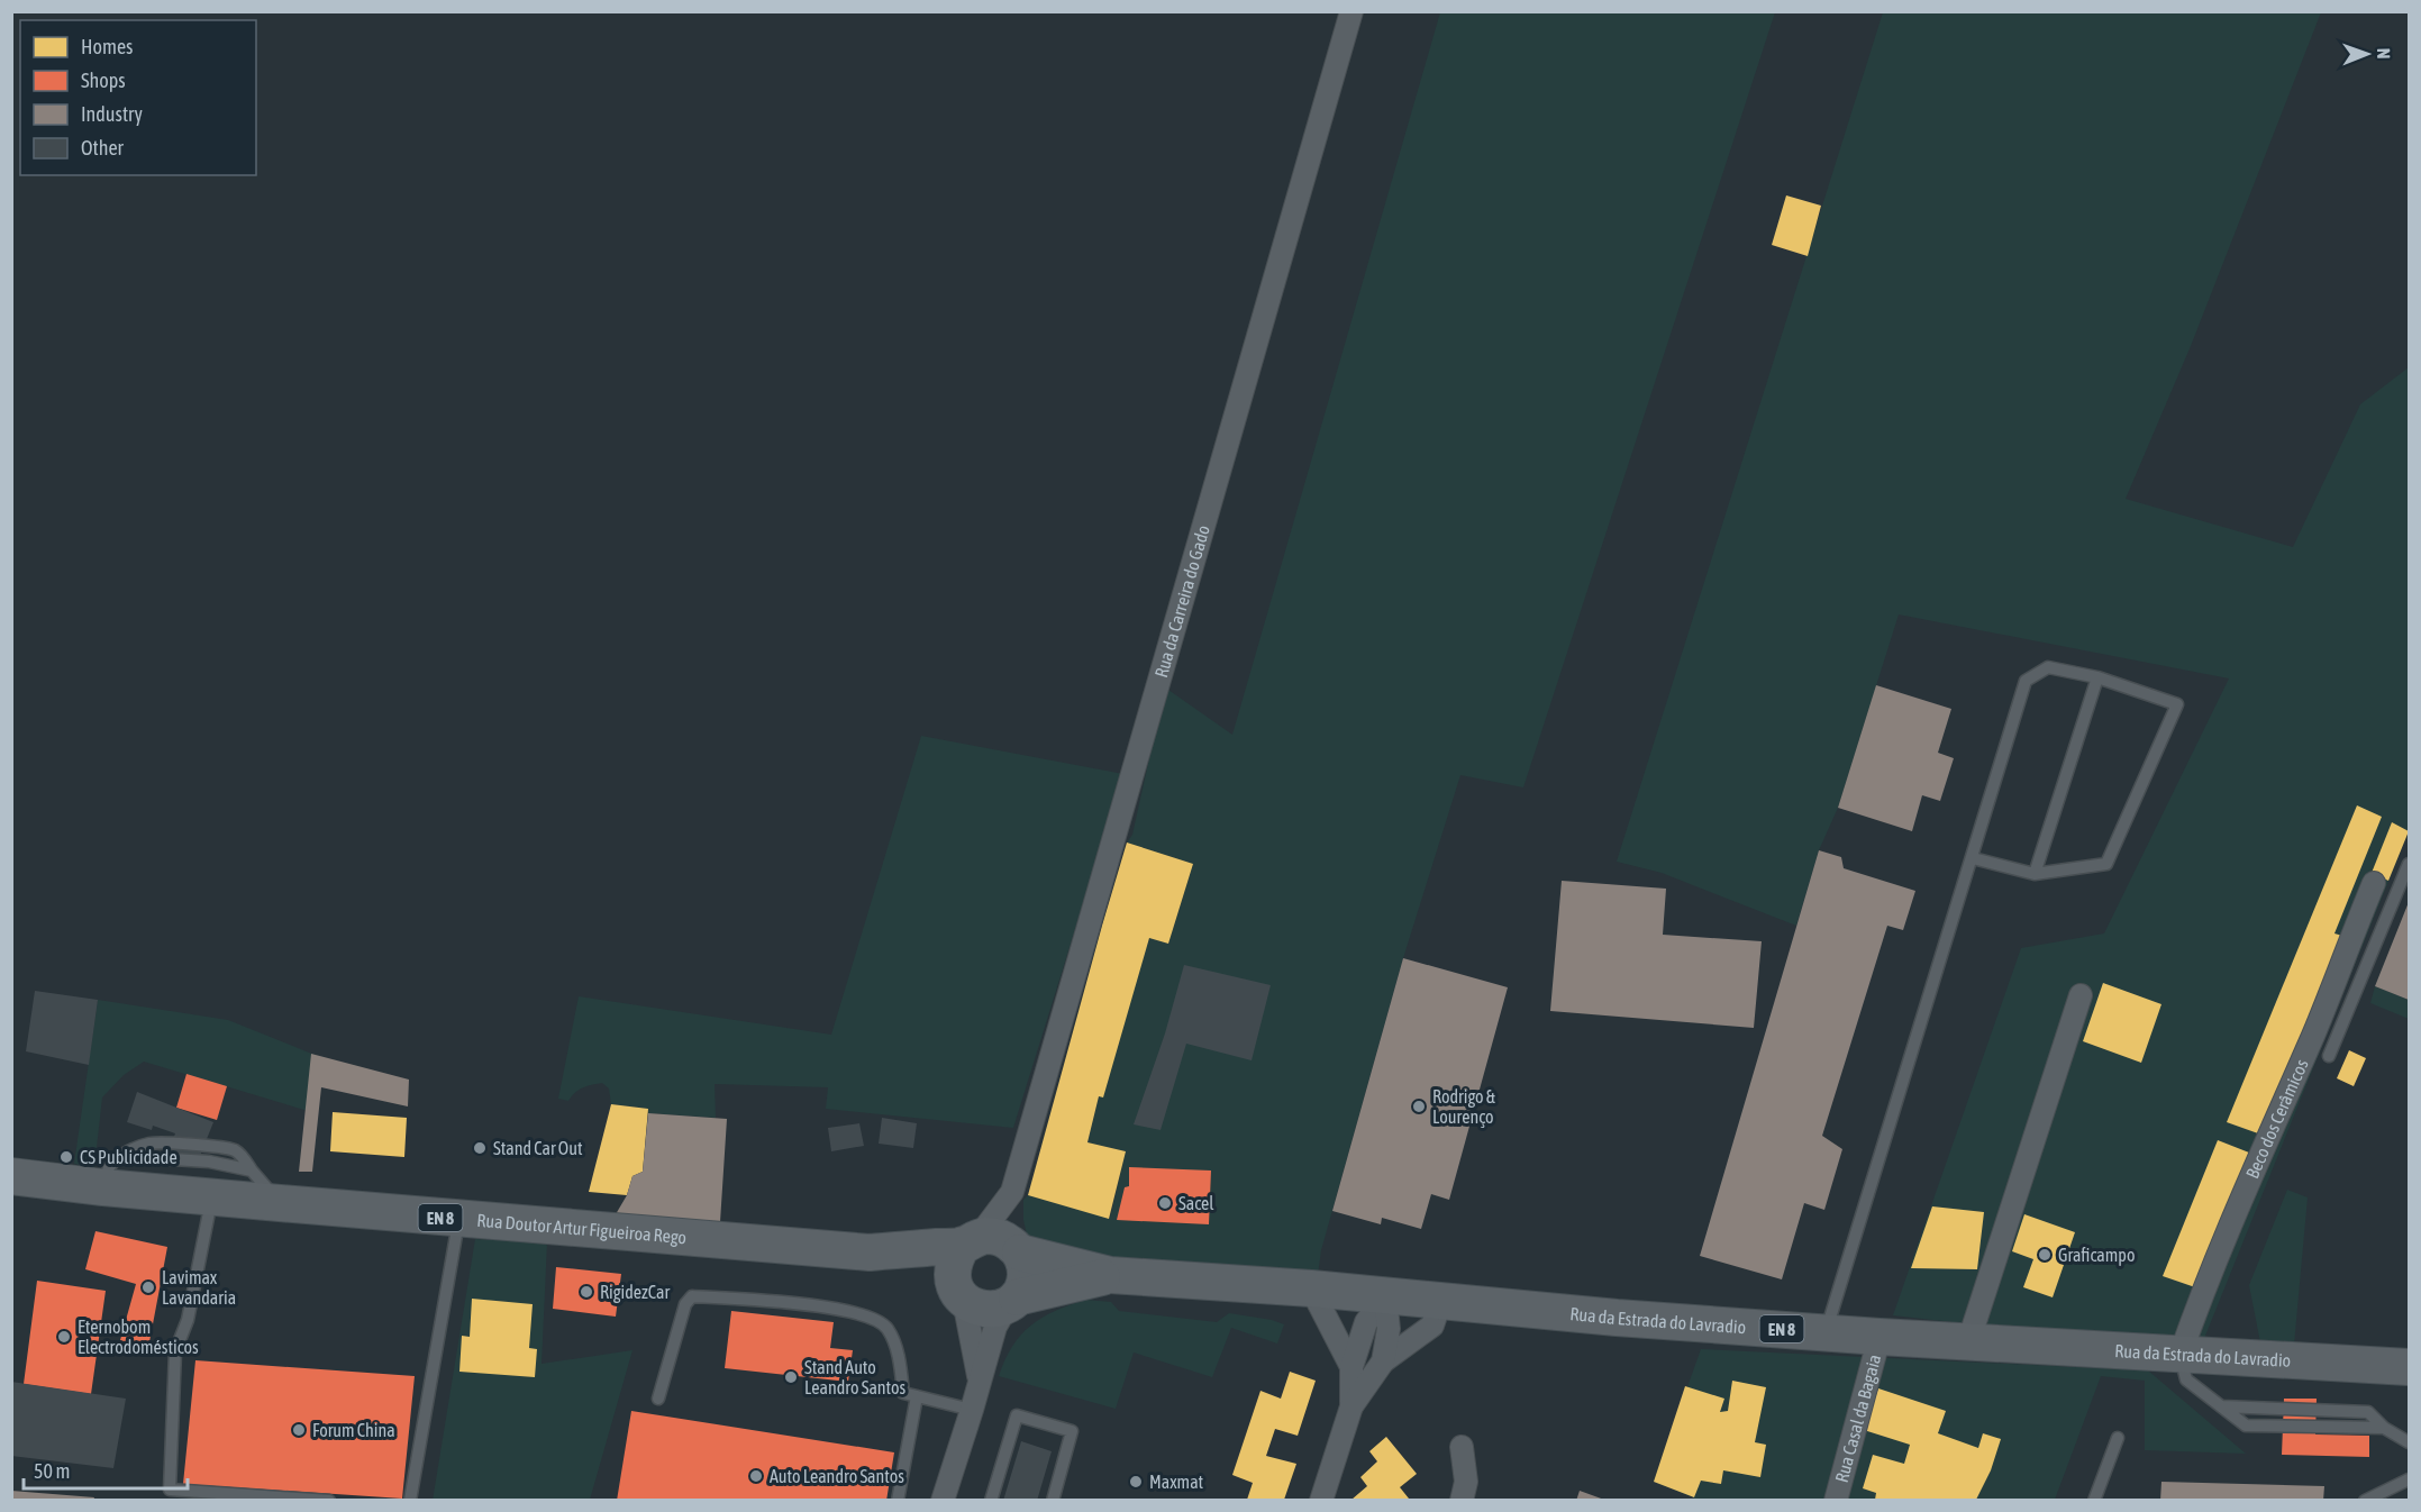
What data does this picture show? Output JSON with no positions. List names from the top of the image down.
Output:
{
  "streets": {
    "main road": ["EN 8", "Rua Doutor Artur Figueiroa Rego", "Rua da Estrada do Lavradio"],
    "street": ["Rua da Carreira do Gado", "Beco dos Cerâmicos", "Rua Casal da Bagaia"]
  },
  "crossings": [
    ["Beco dos Cerâmicos", "Rua da Estrada do Lavradio"],
    ["Rua Doutor Artur Figueiroa Rego", "Rua da Estrada do Lavradio"],
    ["Rua da Estrada do Lavradio", "Rua Casal da Bagaia"]
  ],
  "places": [
    "Rodrigo & Lourenço",
    "Stand Car Out",
    "CS Publicidade",
    "Sacel",
    "Graficampo",
    "Lavimax Lavandaria",
    "RigidezCar",
    "Eternobom Electrodomésticos",
    "Stand Auto Leandro Santos",
    "Forum China",
    "Auto Leandro Santos",
    "Maxmat"
  ],
  "legend": [
    "Homes",
    "Shops",
    "Industry",
    "Other"
  ],
  "scale_bar": "50 m",
  "north": "right"
}
